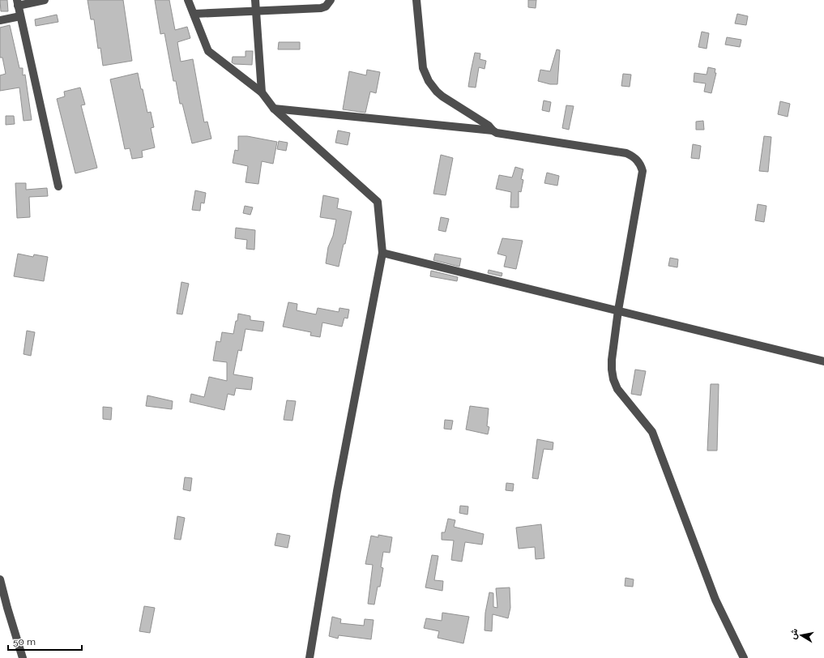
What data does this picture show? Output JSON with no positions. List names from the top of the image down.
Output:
{
  "scale_bar": "50 m",
  "north": "left"
}
